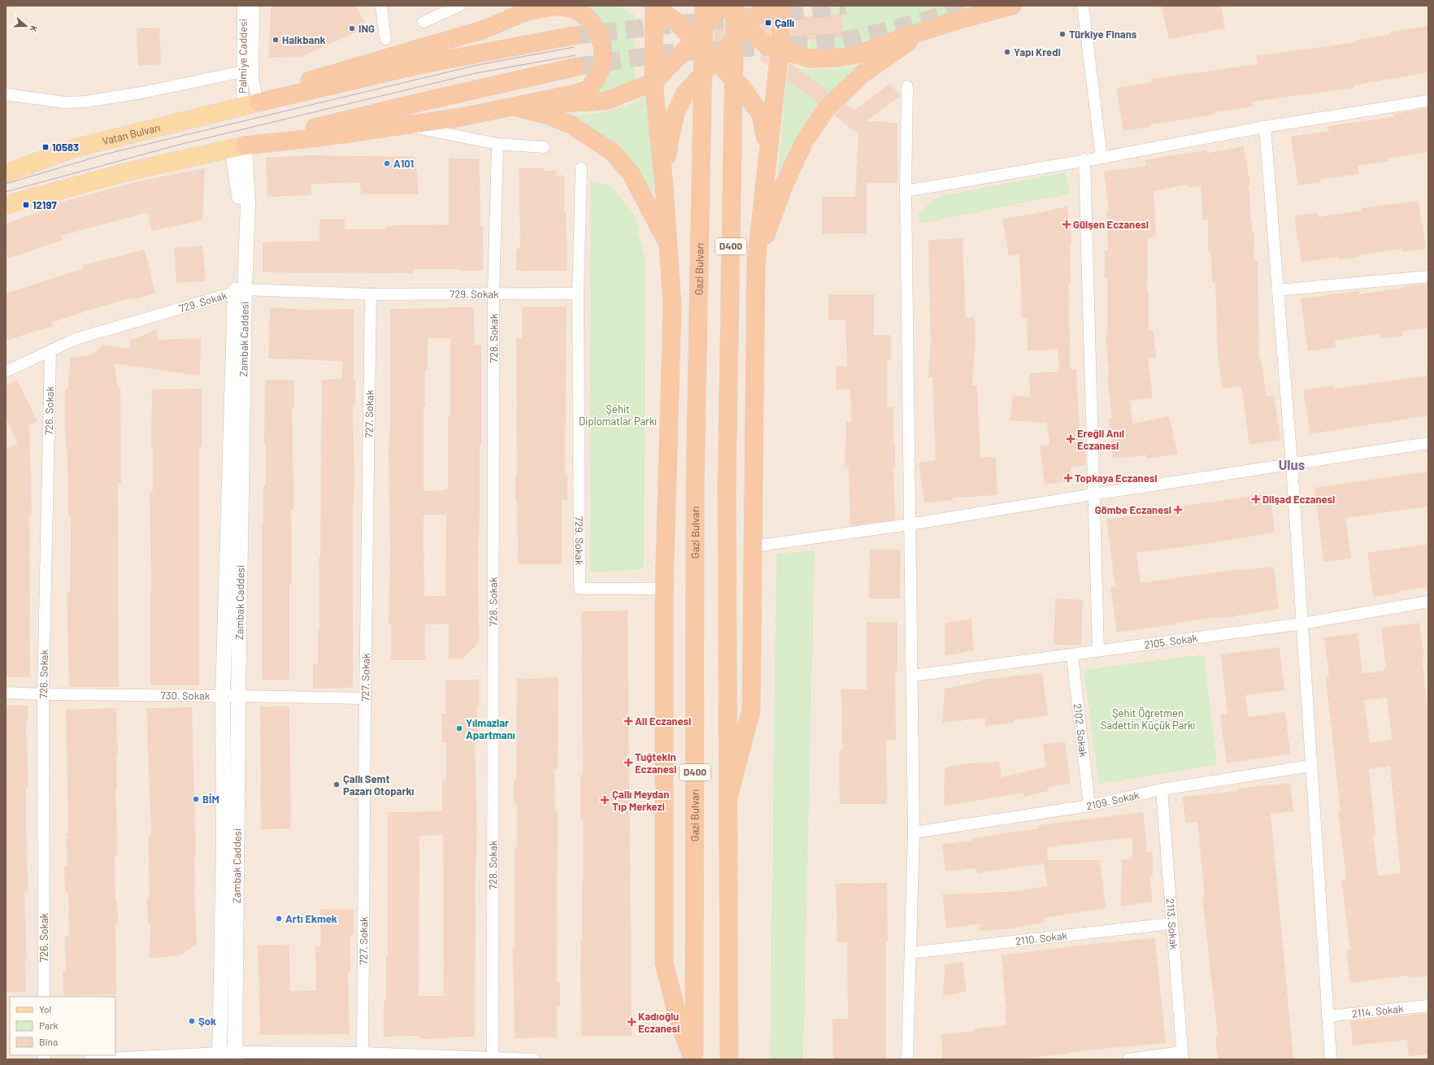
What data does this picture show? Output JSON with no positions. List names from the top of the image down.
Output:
{
  "streets": {
    "highway": ["D400", "Gazi Bulvarı"],
    "main road": ["Vatan Bulvarı"],
    "street": [
      "Palmiye Caddesi",
      "729. Sokak",
      "728. Sokak",
      "Zambak Caddesi",
      "726. Sokak",
      "727. Sokak",
      "2105. Sokak",
      "730. Sokak",
      "2102. Sokak",
      "2109. Sokak",
      "2113. Sokak",
      "2110. Sokak",
      "2114. Sokak"
    ]
  },
  "crossings": [
    ["Palmiye Caddesi", "Vatan Bulvarı"],
    ["729. Sokak", "728. Sokak"],
    ["729. Sokak", "Zambak Caddesi"],
    ["729. Sokak", "726. Sokak"],
    ["729. Sokak", "727. Sokak"],
    ["Zambak Caddesi", "730. Sokak"],
    ["726. Sokak", "730. Sokak"],
    ["727. Sokak", "730. Sokak"],
    ["2105. Sokak", "2102. Sokak"],
    ["2102. Sokak", "2109. Sokak"],
    ["2109. Sokak", "2113. Sokak"],
    ["2113. Sokak", "2110. Sokak"]
  ],
  "districts": ["Ulus"],
  "parks": ["Şehit Diplomatlar Parkı", "Şehit Öğretmen Sadettin Küçük Parkı"],
  "places": {
    "transit": ["Çallı", "10583", "12197"],
    "other": [
      "ING",
      "Türkiye Finans",
      "Halkbank",
      "Yapı Kredi",
      "A101",
      "Yılmazlar Apartmanı",
      "Çallı Semt Pazarı Otoparkı",
      "BİM",
      "Artı Ekmek",
      "Şok"
    ],
    "health": [
      "Gülşen Eczanesi",
      "Ereğli Anıl Eczanesi",
      "Topkaya Eczanesi",
      "Dilşad Eczanesi",
      "Gömbe Eczanesi",
      "Ali Eczanesi",
      "Tuğtekin Eczanesi",
      "Çallı Meydan Tıp Merkezi",
      "Kadıoğlu Eczanesi"
    ]
  },
  "legend": ["Yol", "Park", "Bina"],
  "north": "right"
}
